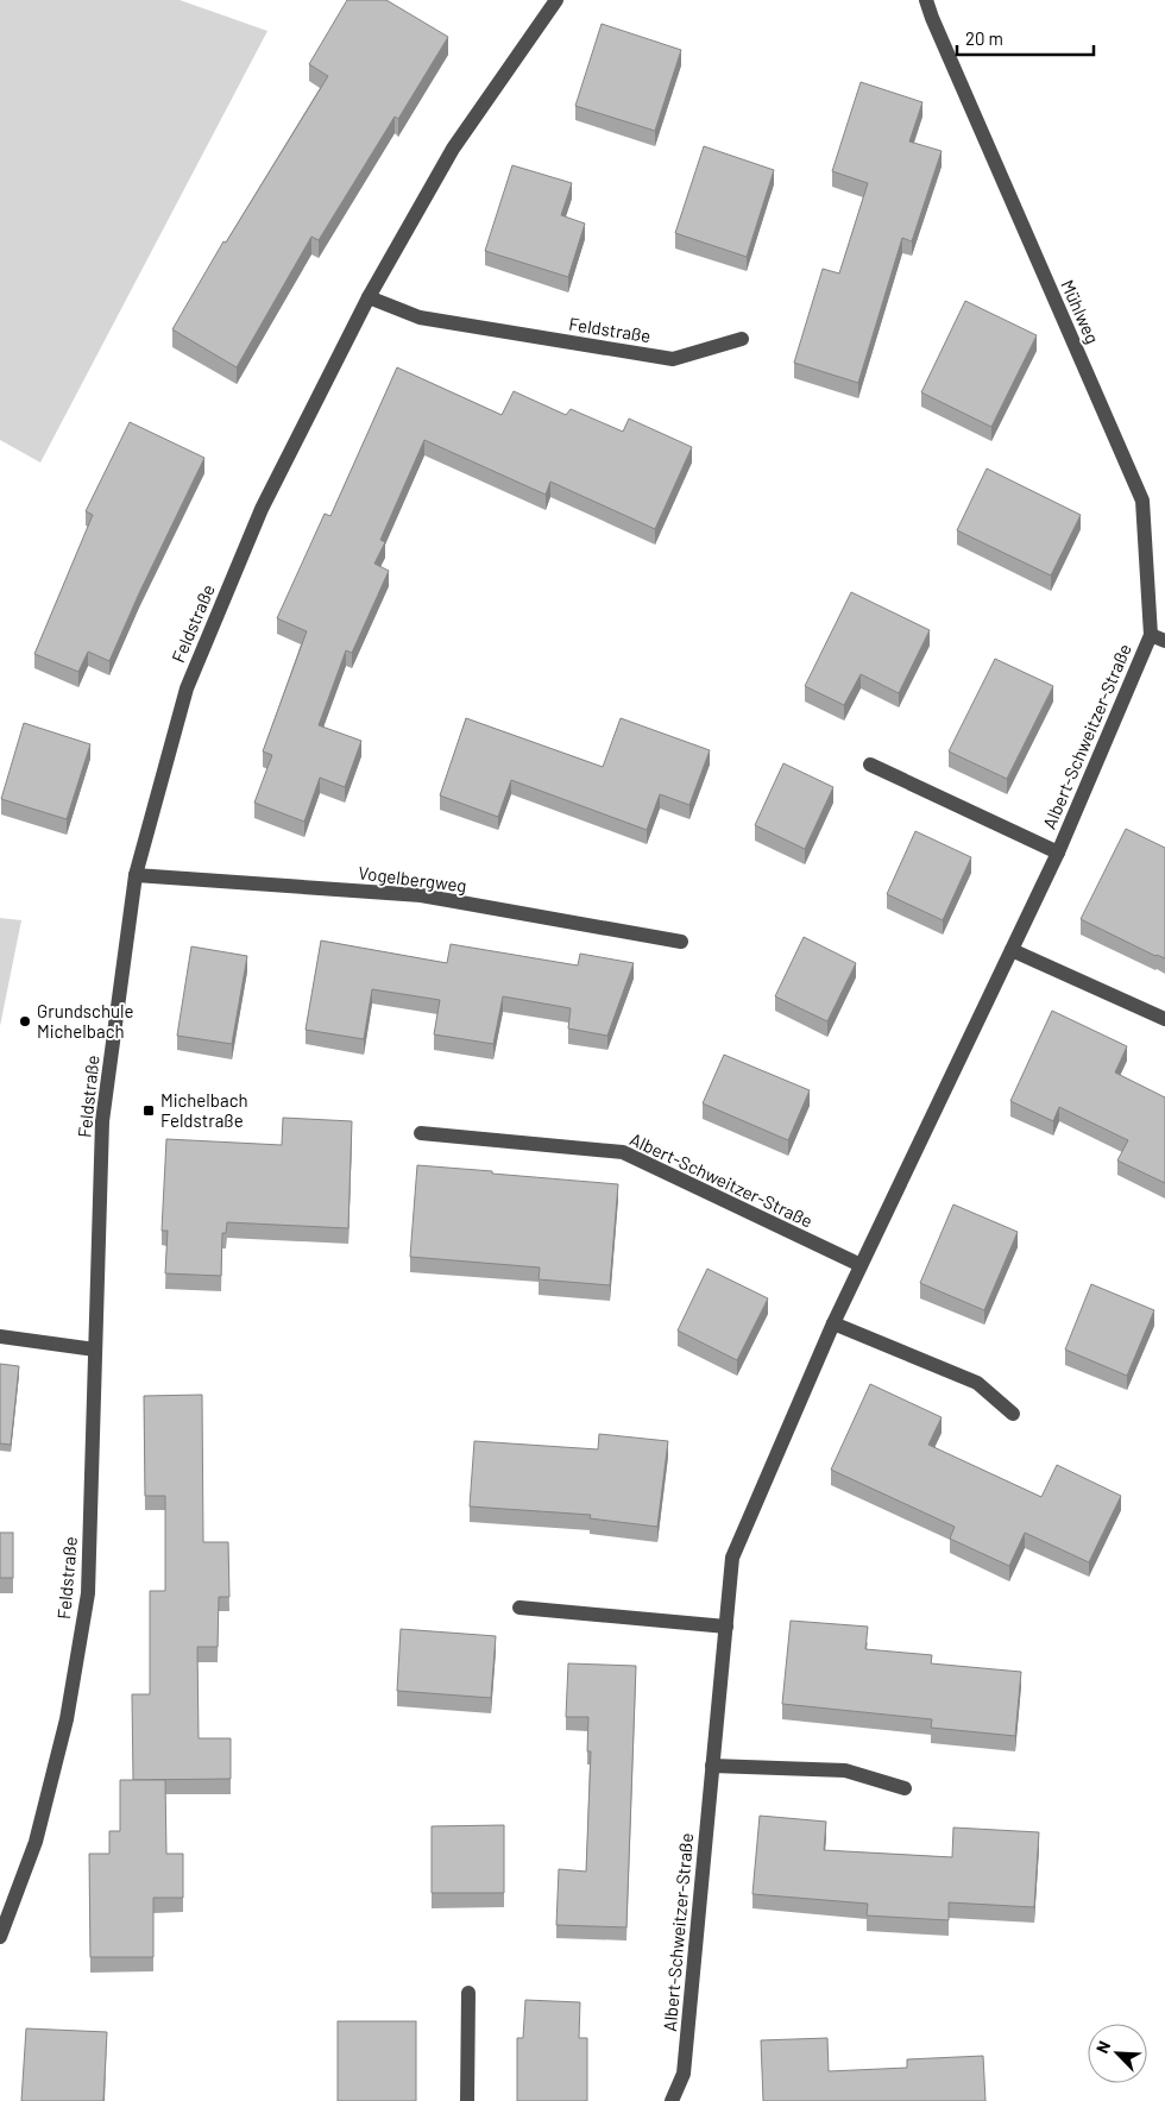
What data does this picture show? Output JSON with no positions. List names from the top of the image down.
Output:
{
  "streets": {
    "street": [
      "Mühlweg",
      "Feldstraße",
      "Albert-Schweitzer-Straße",
      "Vogelbergweg"
    ]
  },
  "crossings": [
    ["Mühlweg", "Albert-Schweitzer-Straße"],
    ["Feldstraße", "Vogelbergweg"]
  ],
  "places": {
    "other": ["Grundschule Michelbach"],
    "transit": ["Michelbach Feldstraße"]
  },
  "scale_bar": "20 m",
  "north": "top left"
}
